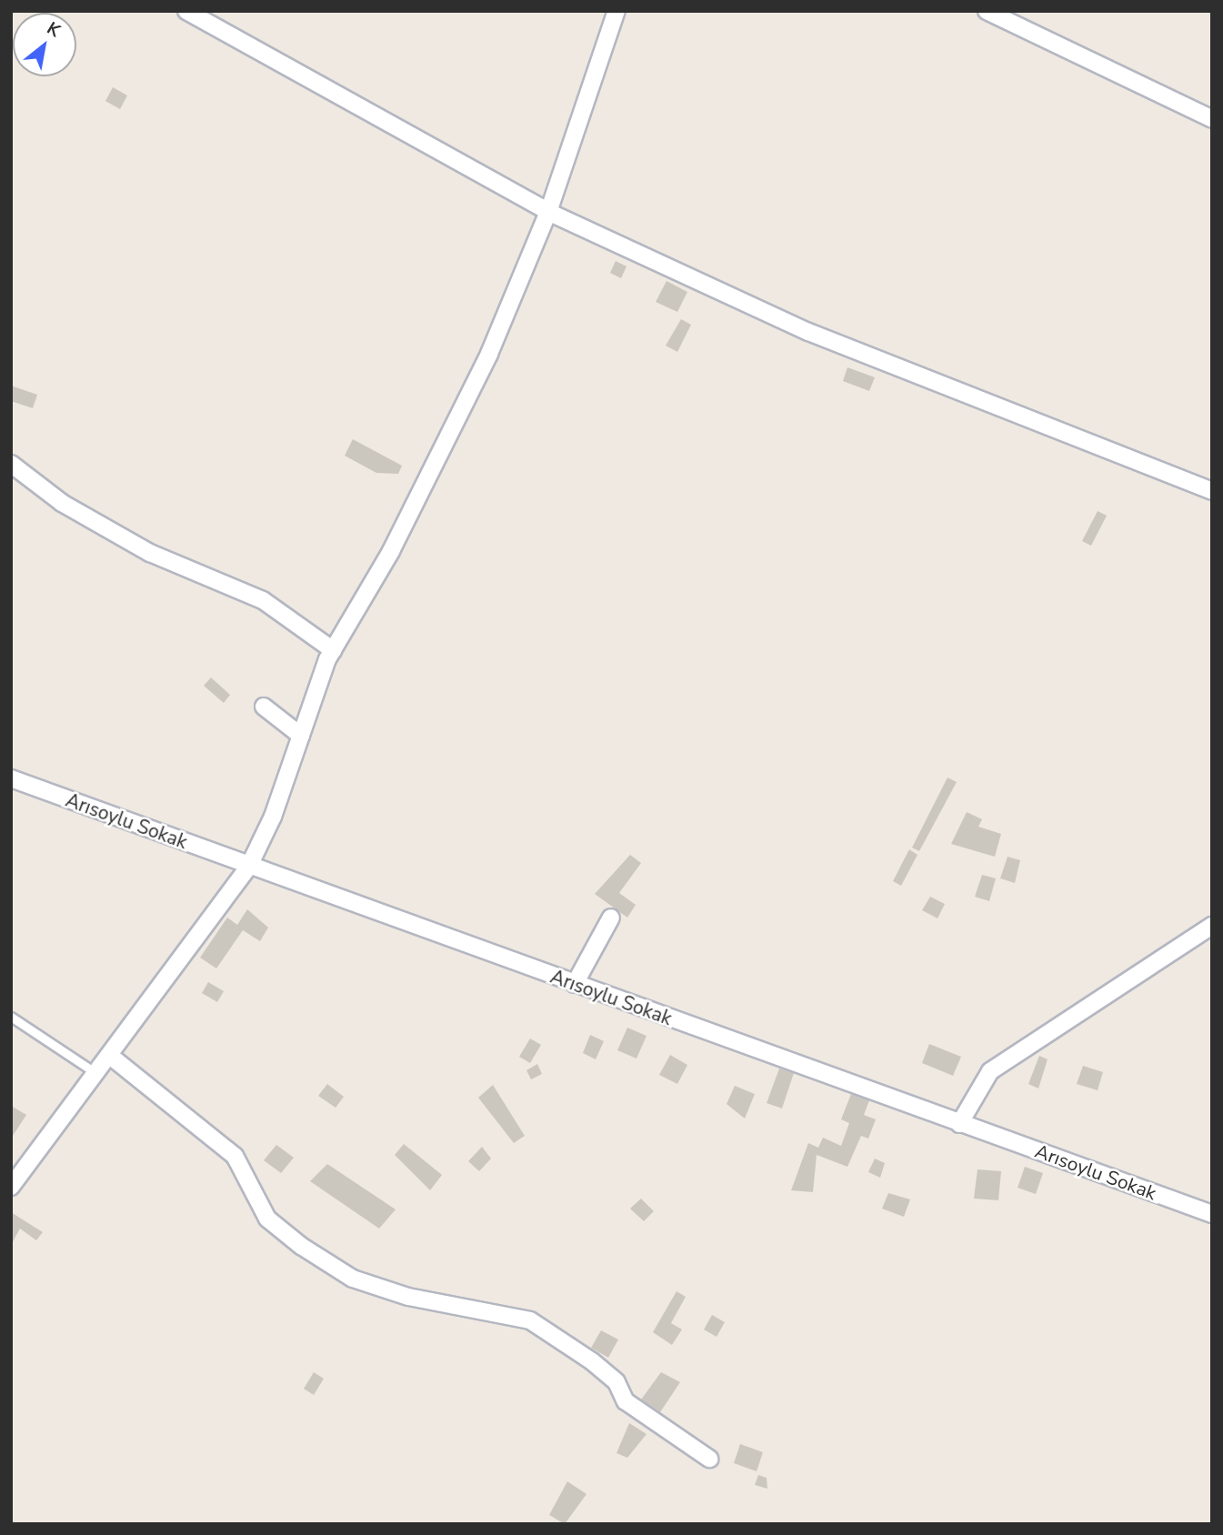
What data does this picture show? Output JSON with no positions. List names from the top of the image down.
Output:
{
  "streets": {
    "street": ["Arısoylu Sokak"]
  },
  "north": "top right"
}
